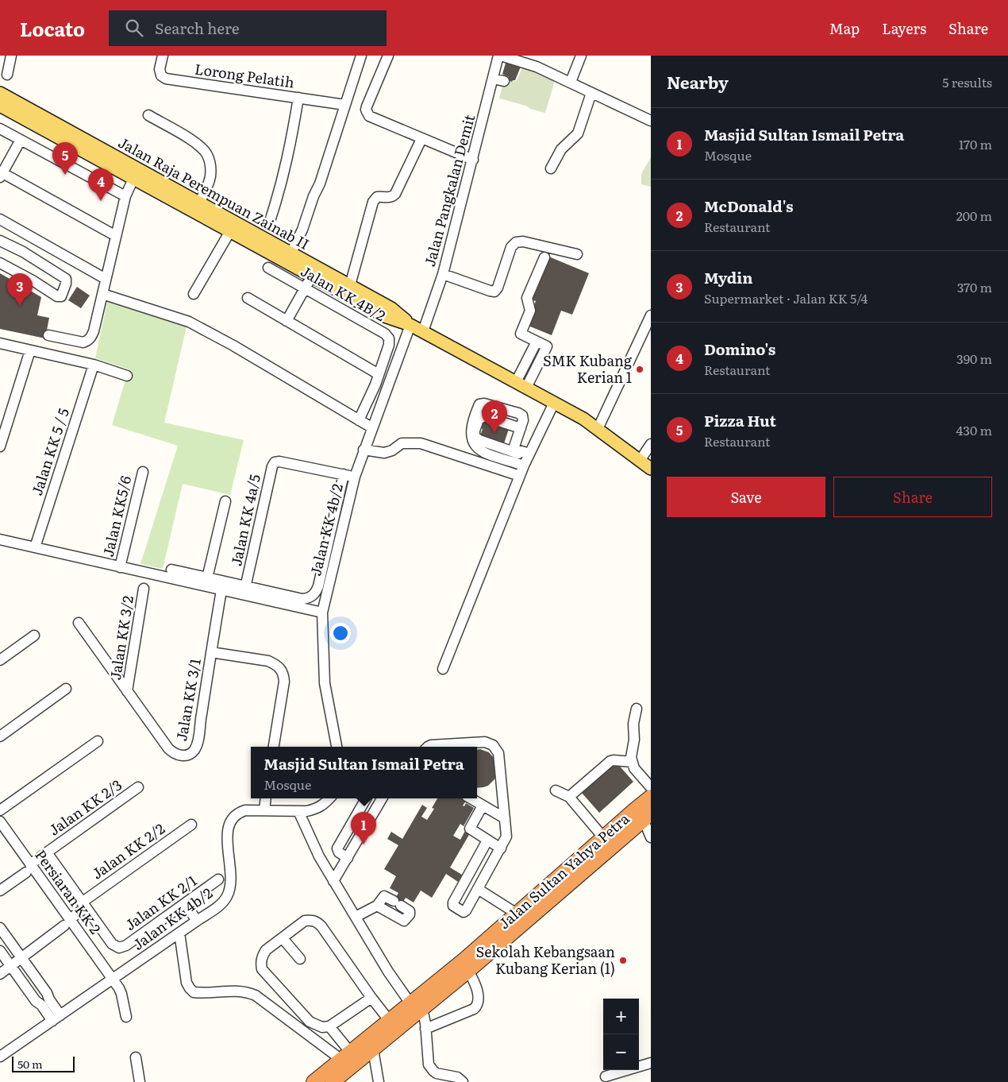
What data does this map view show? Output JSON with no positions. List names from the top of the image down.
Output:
{
  "streets": {
    "highway": ["Jalan Sultan Yahya Petra"],
    "main road": ["Jalan Raja Perempuan Zainab II"],
    "street": [
      "Lorong Pelatih",
      "Jalan Pangkalan Demit",
      "Jalan KK 4B/2",
      "Jalan KK 5 / 5",
      "Jalan KK5/6",
      "Jalan KK 4a/5",
      "Jalan KK 4b/2",
      "Jalan KK 3/2",
      "Jalan KK 3/1",
      "Jalan KK 2/3",
      "Jalan KK 2/2",
      "Persiaran KK 2",
      "Jalan KK 2/1"
    ]
  },
  "crossings": [
    ["Jalan Pangkalan Demit", "Jalan Raja Perempuan Zainab II"],
    ["Jalan Raja Perempuan Zainab II", "Jalan KK 4B/2"],
    ["Jalan Raja Perempuan Zainab II", "Jalan KK 4b/2"],
    ["Jalan KK 4a/5", "Jalan KK 4b/2"],
    ["Jalan KK 4b/2", "Persiaran KK 2"],
    ["Jalan KK 3/2", "Jalan KK 3/1"],
    ["Jalan KK 2/3", "Persiaran KK 2"],
    ["Jalan KK 2/2", "Persiaran KK 2"],
    ["Jalan KK 2/2", "Jalan KK 2/1"]
  ],
  "places": ["SMK Kubang Kerian 1", "Sekolah Kebangsaan Kubang Kerian (1)"],
  "scale_bar": "50 m",
  "page": {
    "header": "Locato",
    "search": "Search here",
    "nav": ["Map", "Layers", "Share"],
    "heading": ["Nearby", "5 results"],
    "list": [
      {
        "mark": "1",
        "name": "Masjid Sultan Ismail Petra",
        "note": "Mosque",
        "value": "170 m"
      },
      {
        "mark": "2",
        "name": "McDonald's",
        "note": "Restaurant",
        "value": "200 m"
      },
      {
        "mark": "3",
        "name": "Mydin",
        "note": "Supermarket · Jalan KK 5/4",
        "value": "370 m"
      },
      {
        "mark": "4",
        "name": "Domino's",
        "note": "Restaurant",
        "value": "390 m"
      },
      {
        "mark": "5",
        "name": "Pizza Hut",
        "note": "Restaurant",
        "value": "430 m"
      }
    ],
    "pins": [
      "5",
      "4",
      "3",
      "2",
      "1"
    ],
    "buttons": ["Save", "Share"],
    "popup": ["Masjid Sultan Ismail Petra", "Mosque"],
    "map_buttons": ["+", "−"],
    "scale": "50 m"
  }
}
